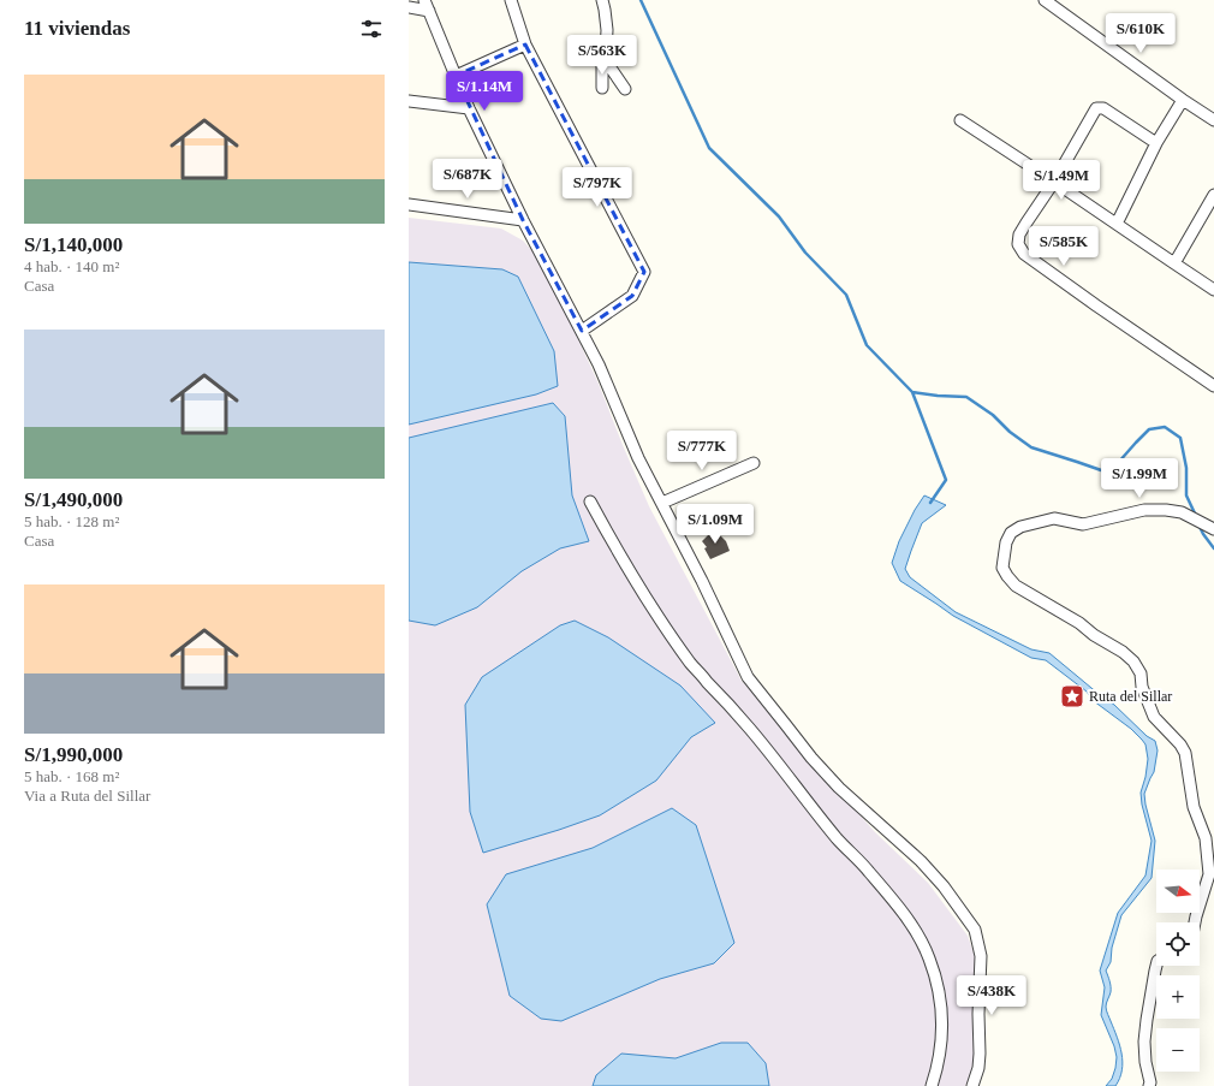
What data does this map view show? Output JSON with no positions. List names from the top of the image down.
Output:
{
  "places": {
    "place": ["Ruta del Sillar"]
  },
  "north": "right",
  "page": {
    "heading": "11 viviendas",
    "price": [
      "S/610K",
      "S/563K",
      "S/1.14M",
      "S/687K",
      "S/1.49M",
      "S/797K",
      "S/585K",
      "S/777K",
      "S/1.99M",
      "S/1.09M",
      "S/438K"
    ],
    "list": [
      {
        "name": "S/1,140,000",
        "note": "4 hab. · 140 m² · Casa"
      },
      {
        "name": "S/1,490,000",
        "note": "5 hab. · 128 m² · Casa"
      },
      {
        "name": "S/1,990,000",
        "note": "5 hab. · 168 m² · Via a Ruta del Sillar"
      }
    ],
    "map_buttons": ["+", "−"]
  }
}
